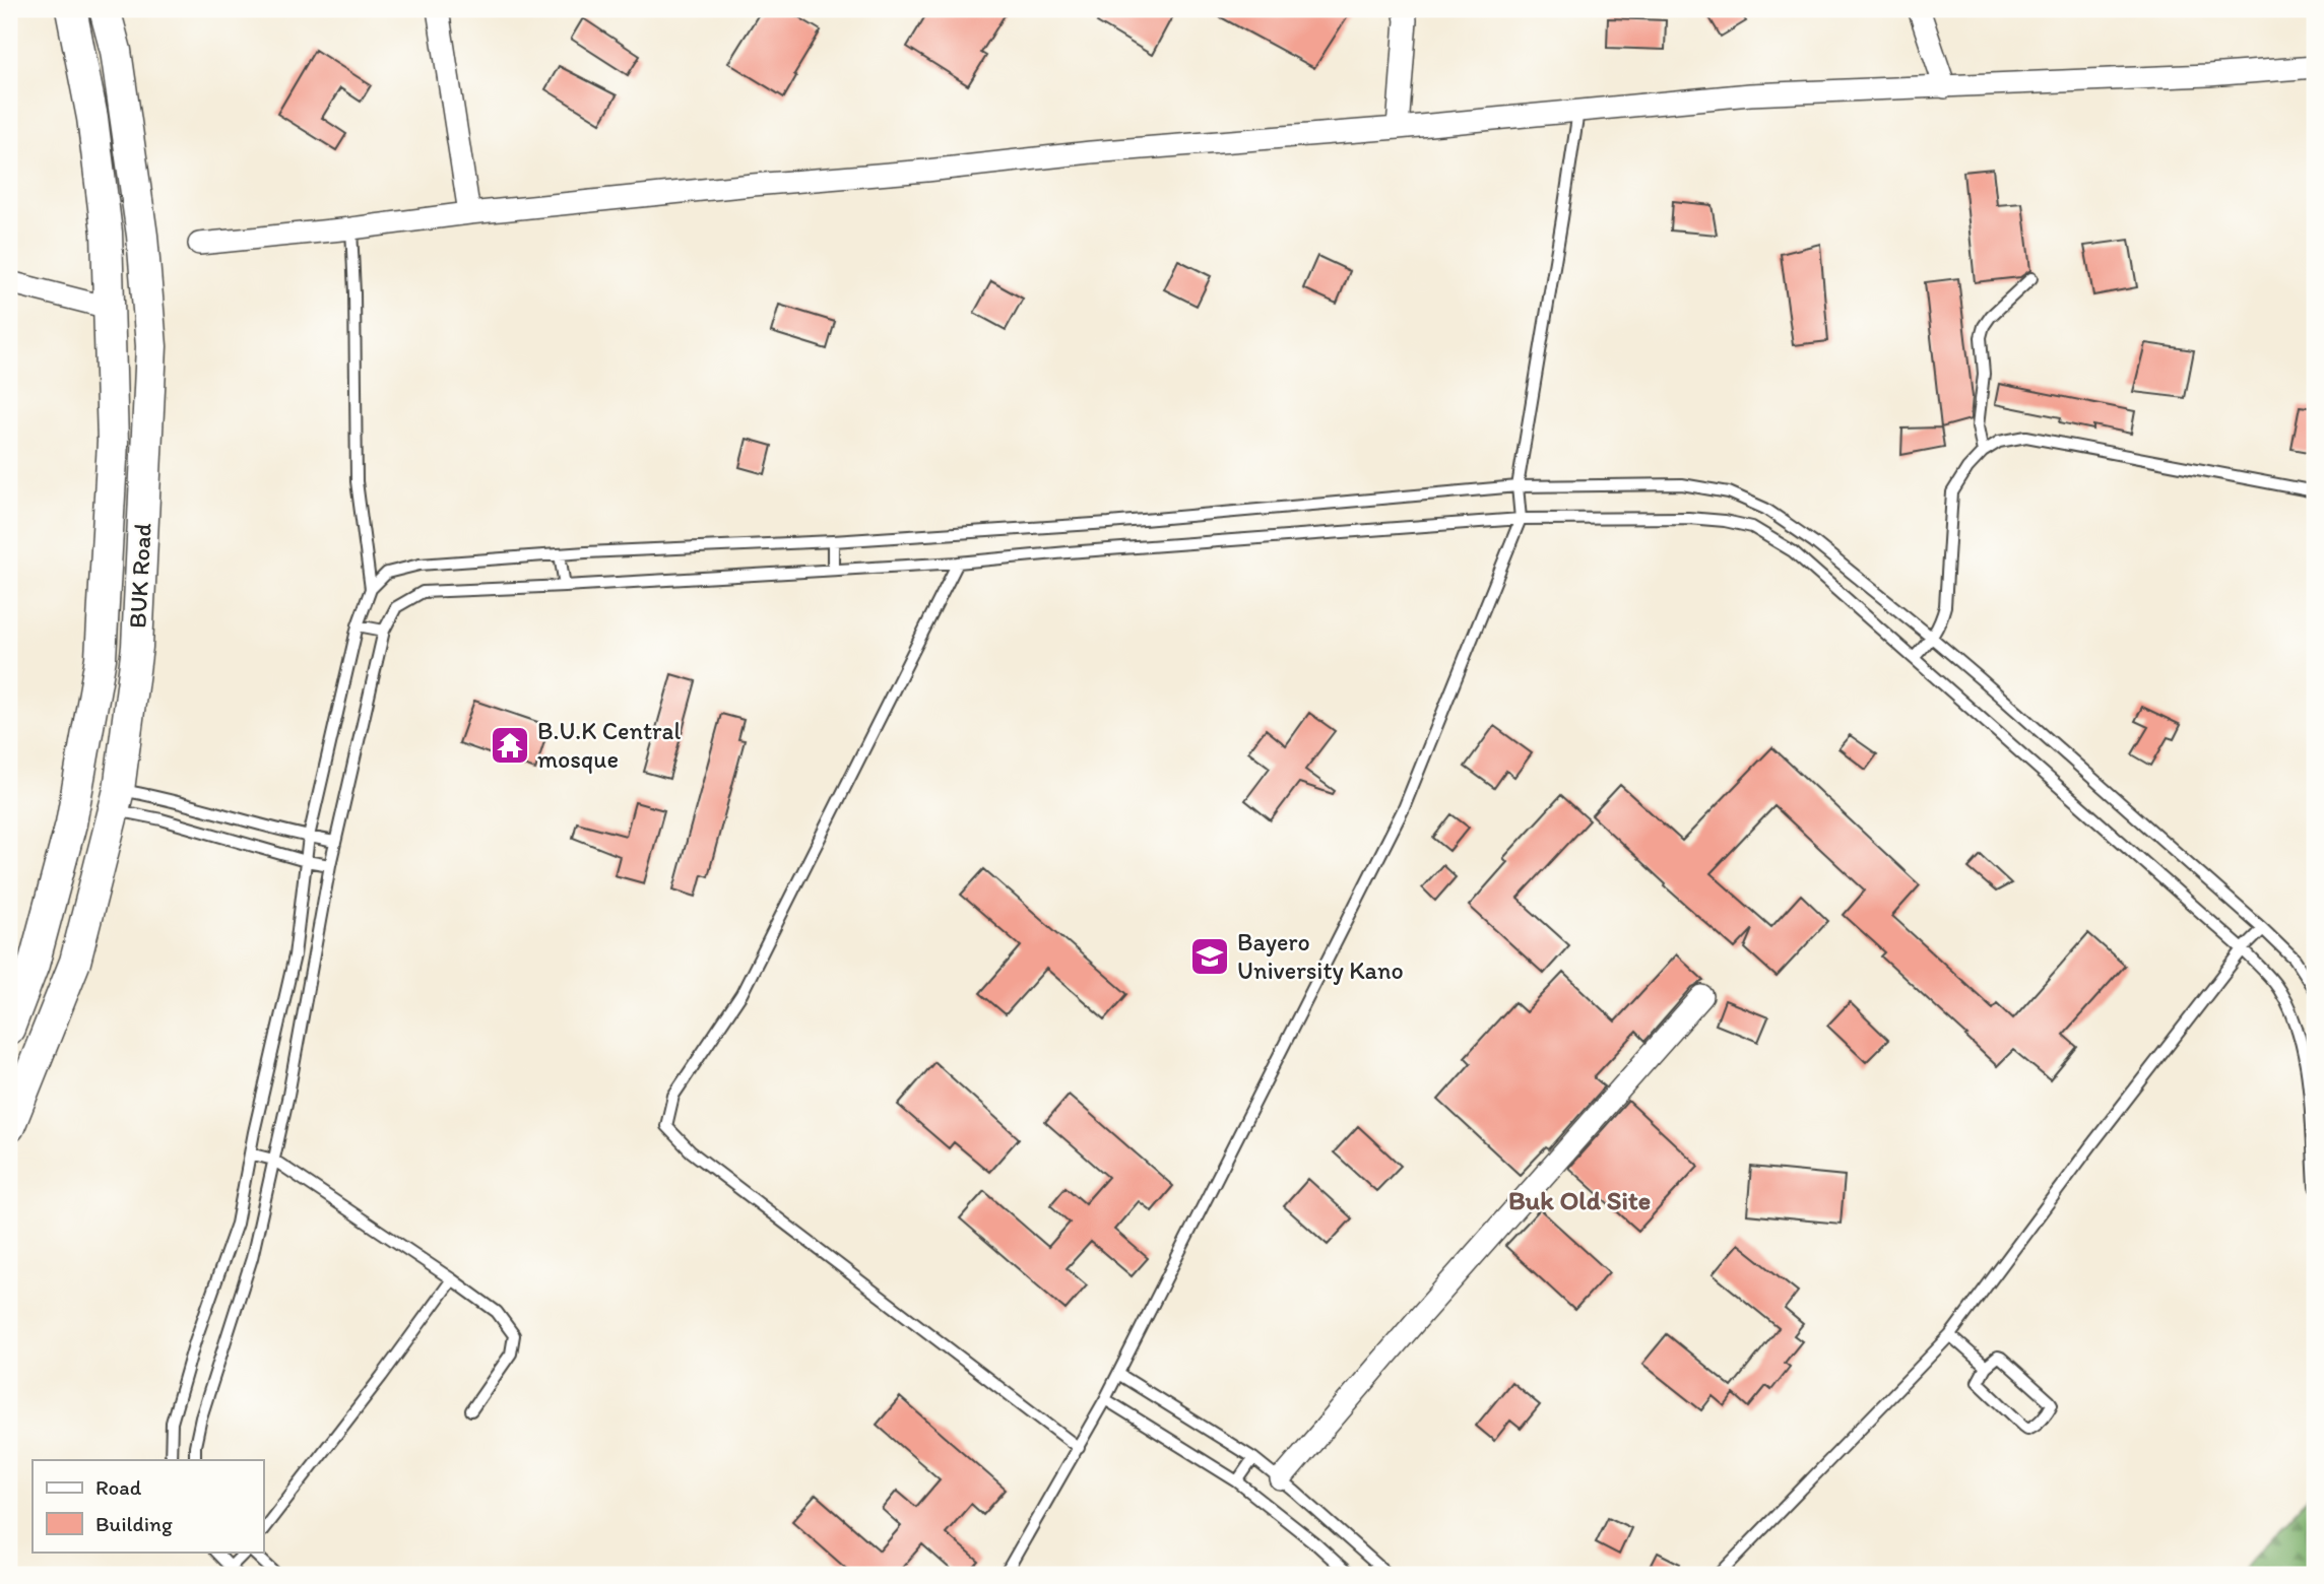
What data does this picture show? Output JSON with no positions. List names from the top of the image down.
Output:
{
  "streets": {
    "main road": ["BUK Road"]
  },
  "districts": ["Buk Old Site"],
  "places": {
    "temple": ["B.U.K Central mosque"],
    "school or university": ["Bayero University Kano"]
  },
  "legend": ["Road", "Building"]
}
